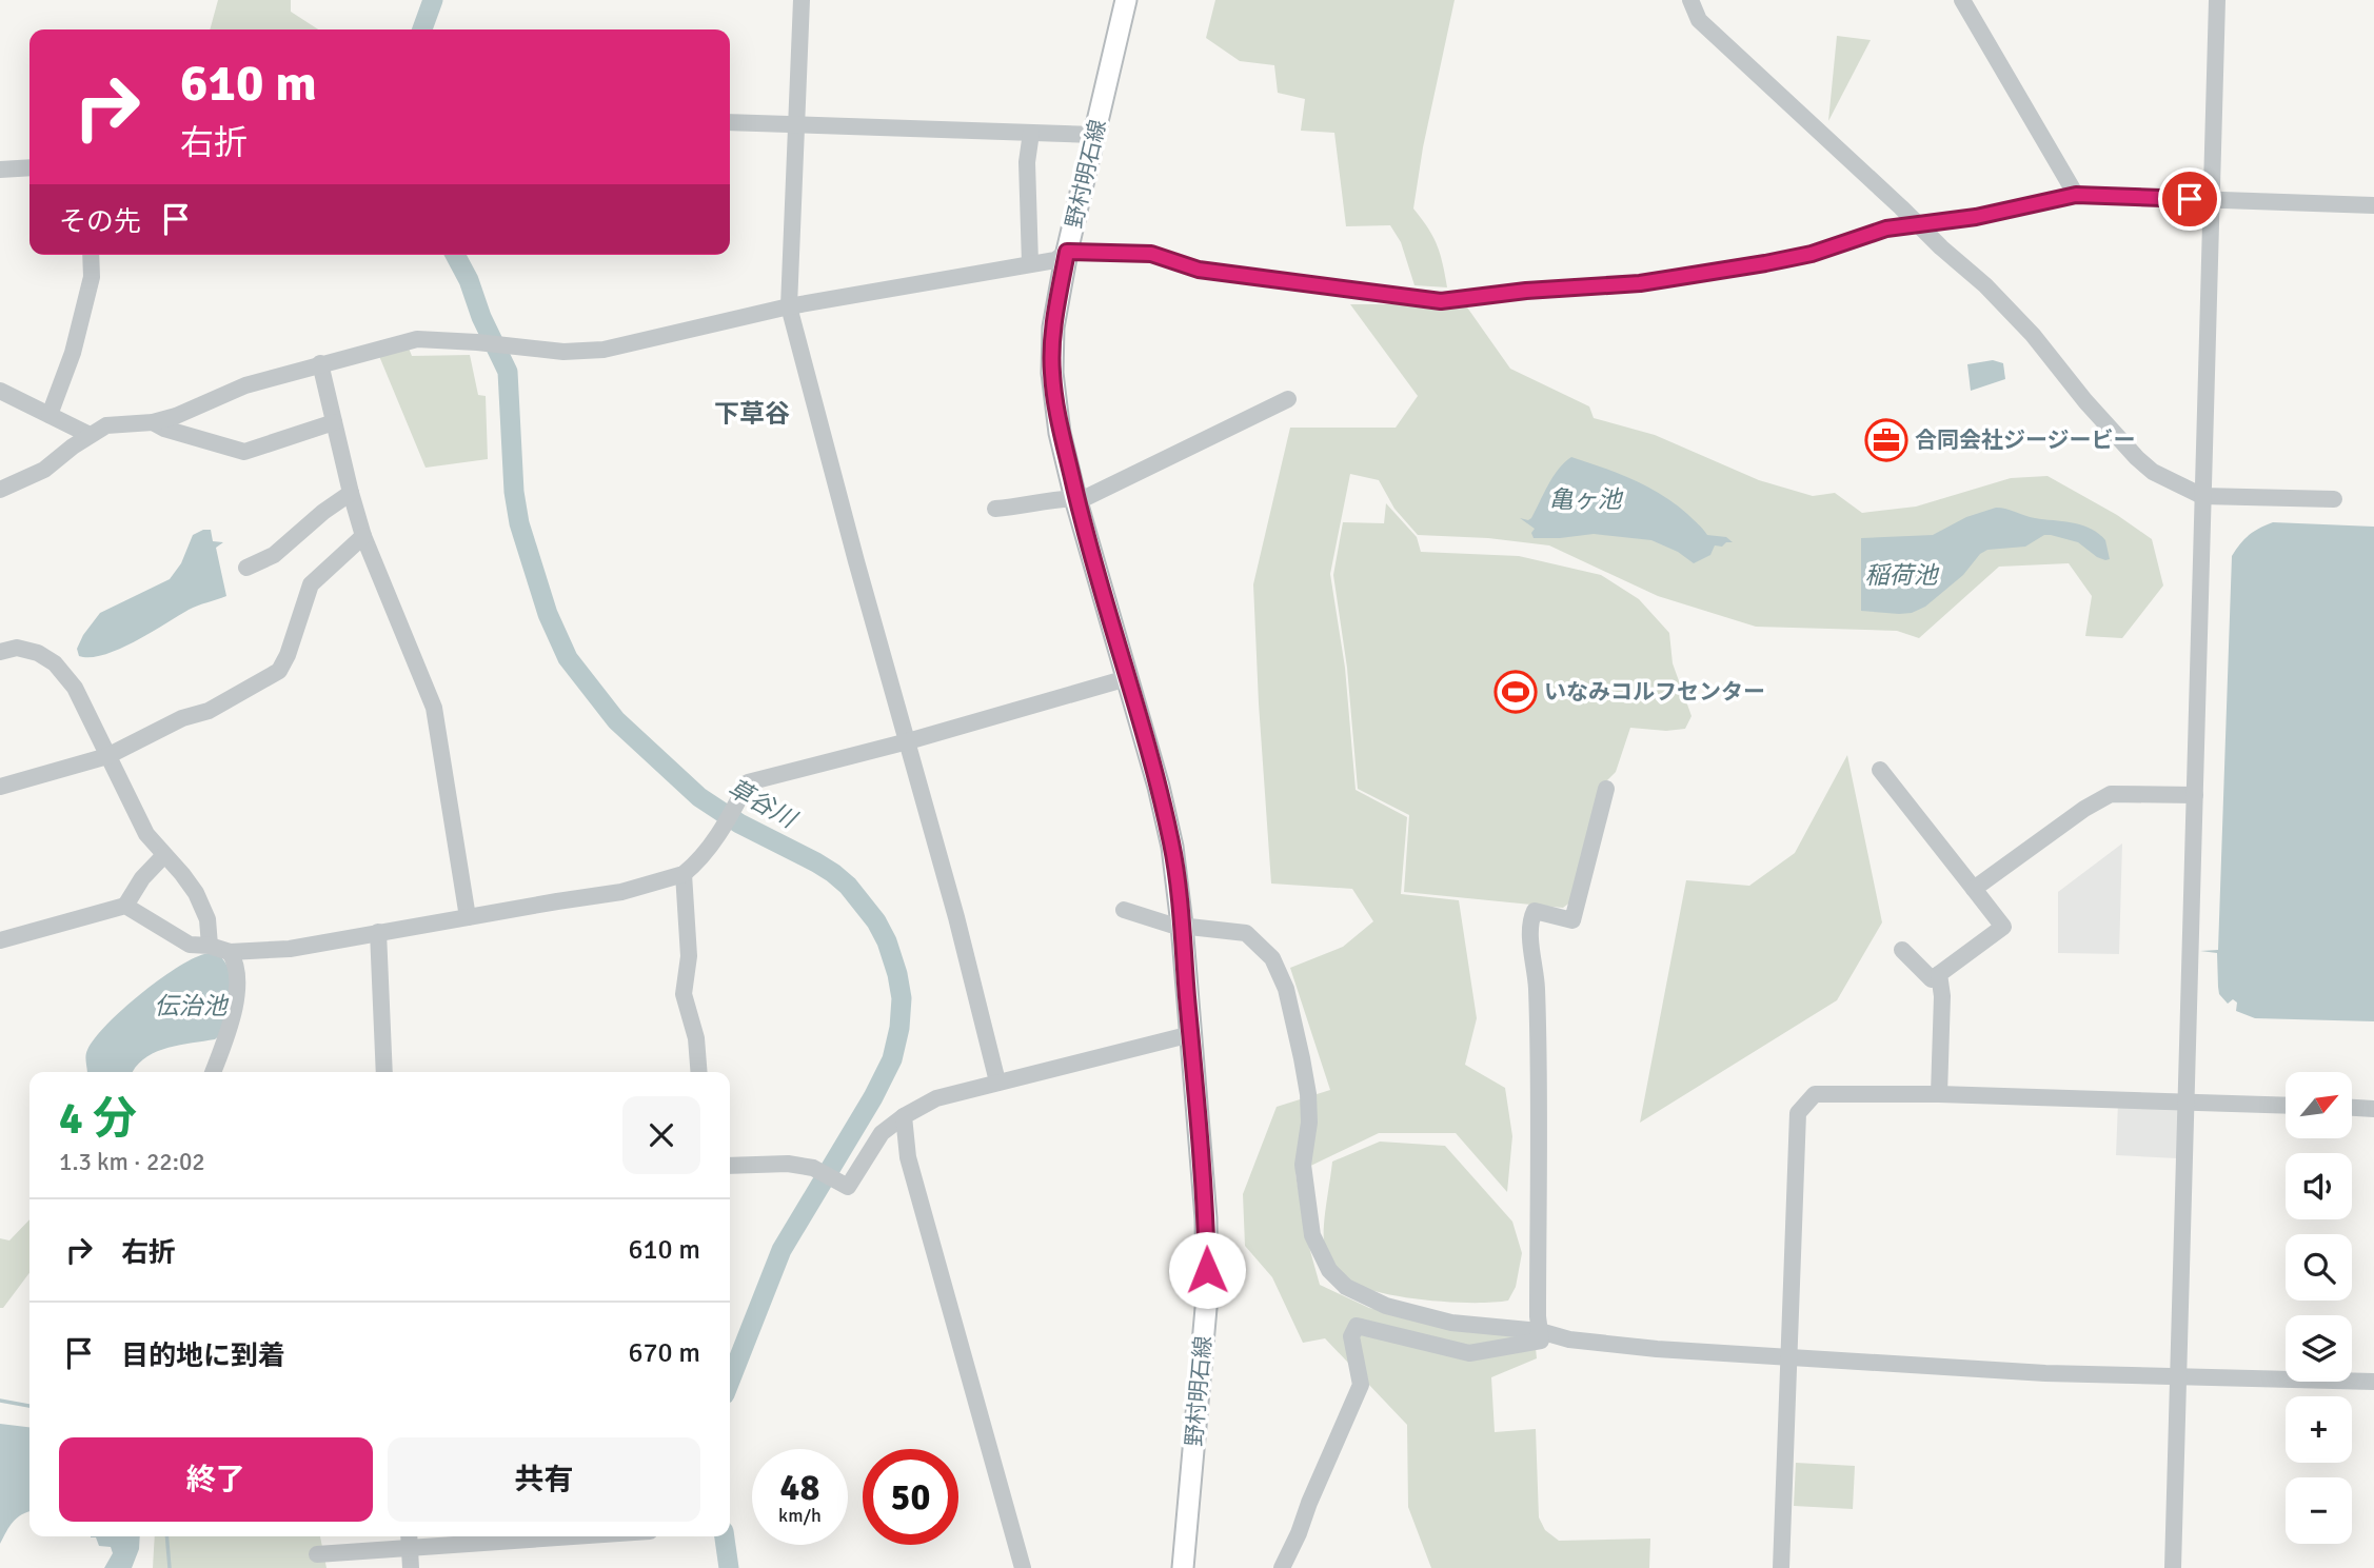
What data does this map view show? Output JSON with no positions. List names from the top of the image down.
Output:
{
  "streets": {
    "main road": ["野村明石線"]
  },
  "districts": ["下草谷"],
  "water": [
    "亀ヶ池",
    "稲荷池",
    "草谷川",
    "伝治池"
  ],
  "places": {
    "office": ["合同会社ジージービー"],
    "sports": ["いなみコルフセンター"]
  },
  "north": "top right",
  "page": {
    "turn": ["610 m", "右折"],
    "then": "その先",
    "map_buttons": ["+", "−"],
    "heading": ["4 分", "1.3 km · 22:02"],
    "list": [
      {
        "name": "右折",
        "value": "610 m"
      },
      {
        "name": "目的地に到着",
        "value": "670 m"
      }
    ],
    "buttons": ["終了", "共有"],
    "speed": "48 km/h",
    "limit": "50"
  }
}
